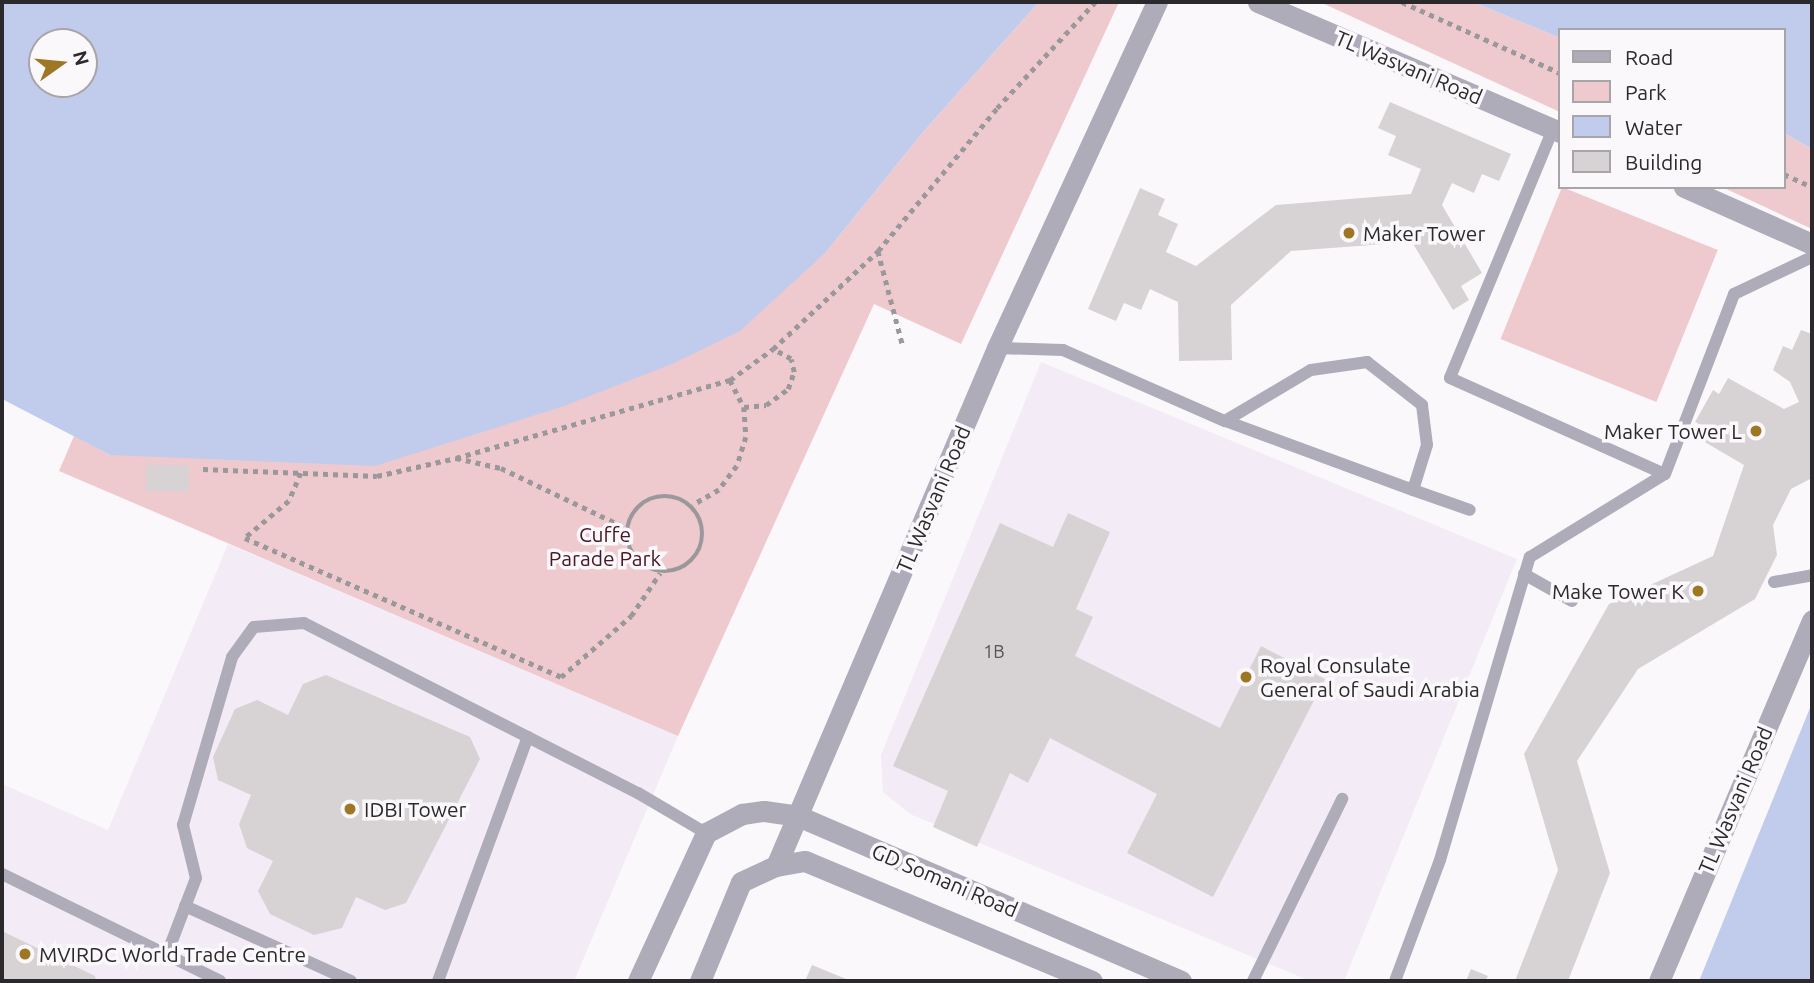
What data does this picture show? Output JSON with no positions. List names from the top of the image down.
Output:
{
  "streets": {
    "street": ["TL Wasvani Road", "GD Somani Road"]
  },
  "crossings": [
    ["TL Wasvani Road", "GD Somani Road"]
  ],
  "parks": ["Cuffe Parade Park"],
  "places": [
    "Maker Tower",
    "Maker Tower L",
    "Make Tower K",
    "Royal Consulate General of Saudi Arabia",
    "IDBI Tower",
    "MVIRDC World Trade Centre"
  ],
  "house_numbers": ["1B"],
  "legend": [
    "Road",
    "Park",
    "Water",
    "Building"
  ],
  "north": "right"
}
